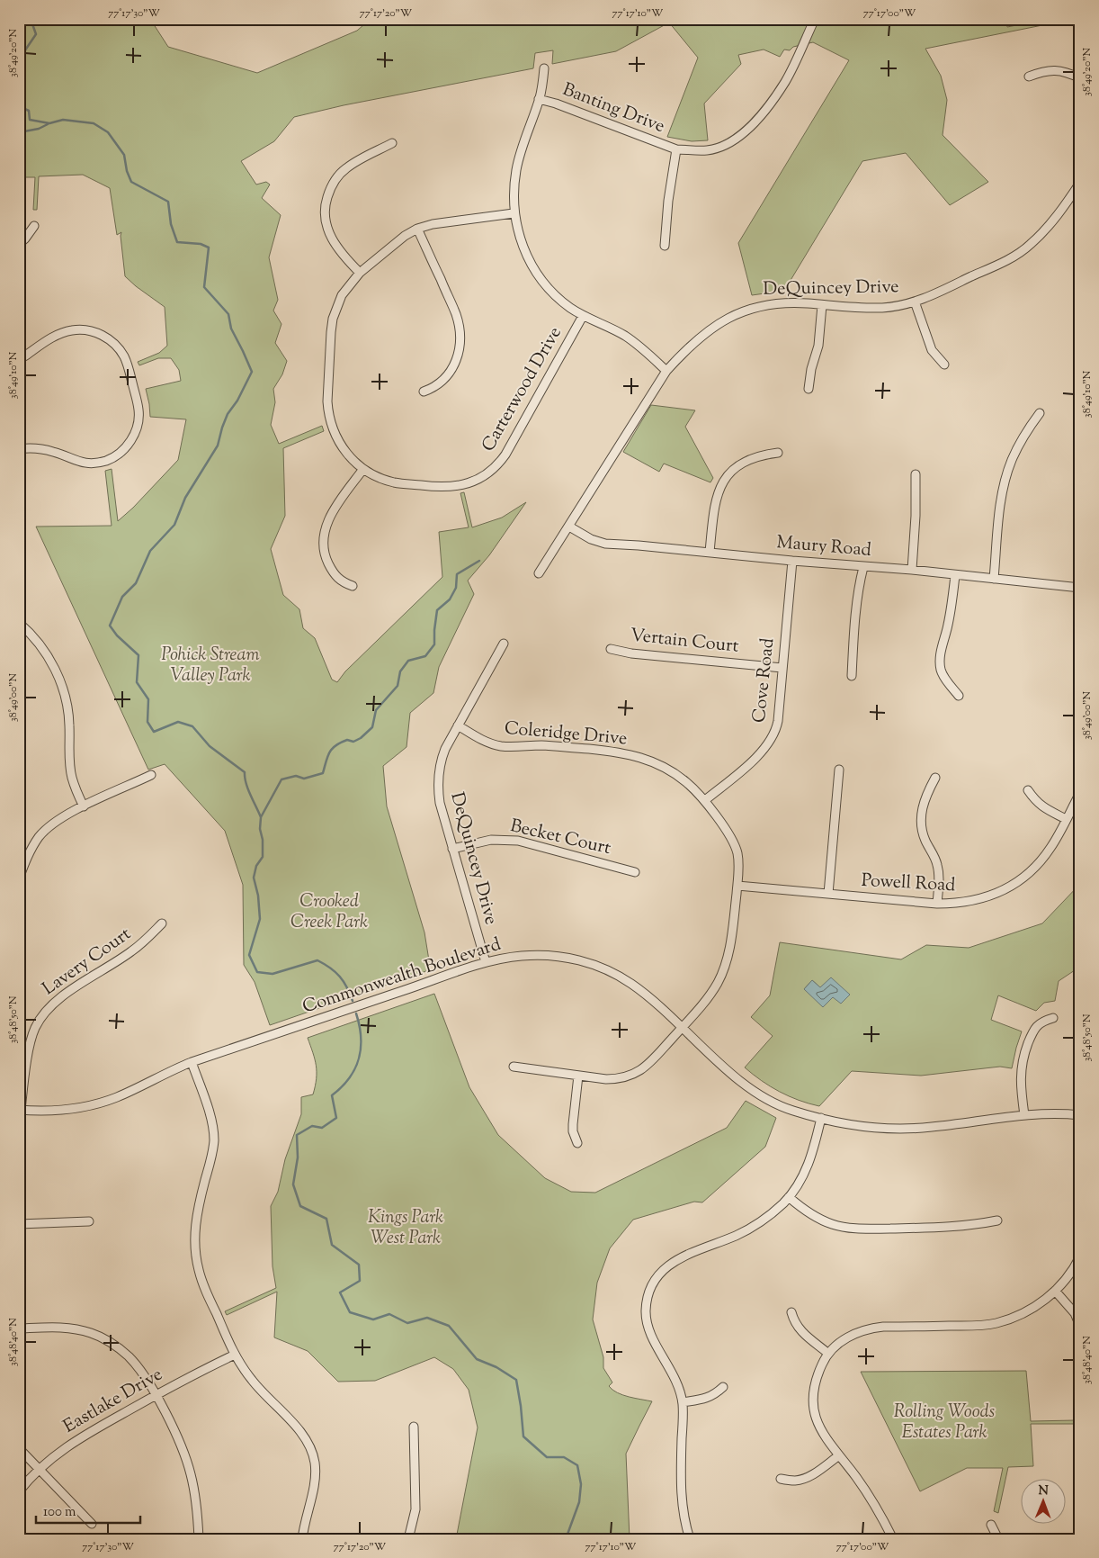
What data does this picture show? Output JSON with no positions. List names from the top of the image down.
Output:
{
  "streets": {
    "street": [
      "Banting Drive",
      "DeQuincey Drive",
      "Carterwood Drive",
      "Maury Road",
      "Vertain Court",
      "Cove Road",
      "Coleridge Drive",
      "Becket Court",
      "Powell Road",
      "Lavery Court",
      "Commonwealth Boulevard",
      "Eastlake Drive"
    ]
  },
  "crossings": [
    ["DeQuincey Drive", "Maury Road"],
    ["DeQuincey Drive", "Coleridge Drive"],
    ["DeQuincey Drive", "Becket Court"],
    ["DeQuincey Drive", "Commonwealth Boulevard"],
    ["Maury Road", "Cove Road"],
    ["Vertain Court", "Cove Road"],
    ["Cove Road", "Coleridge Drive"],
    ["Coleridge Drive", "Powell Road"],
    ["Coleridge Drive", "Commonwealth Boulevard"],
    ["Lavery Court", "Commonwealth Boulevard"]
  ],
  "parks": [
    "Pohick Stream Valley Park",
    "Crooked Creek Park",
    "Kings Park West Park",
    "Rolling Woods Estates Park"
  ],
  "scale_bar": "100 m",
  "north": "top",
  "coordinates": [
    "77°17'30\"W",
    "77°17'20\"W",
    "77°17'10\"W",
    "77°17'00\"W",
    "38°49'20\"N",
    "38°49'10\"N",
    "38°49'00\"N",
    "38°48'50\"N",
    "38°48'40\"N"
  ]
}
